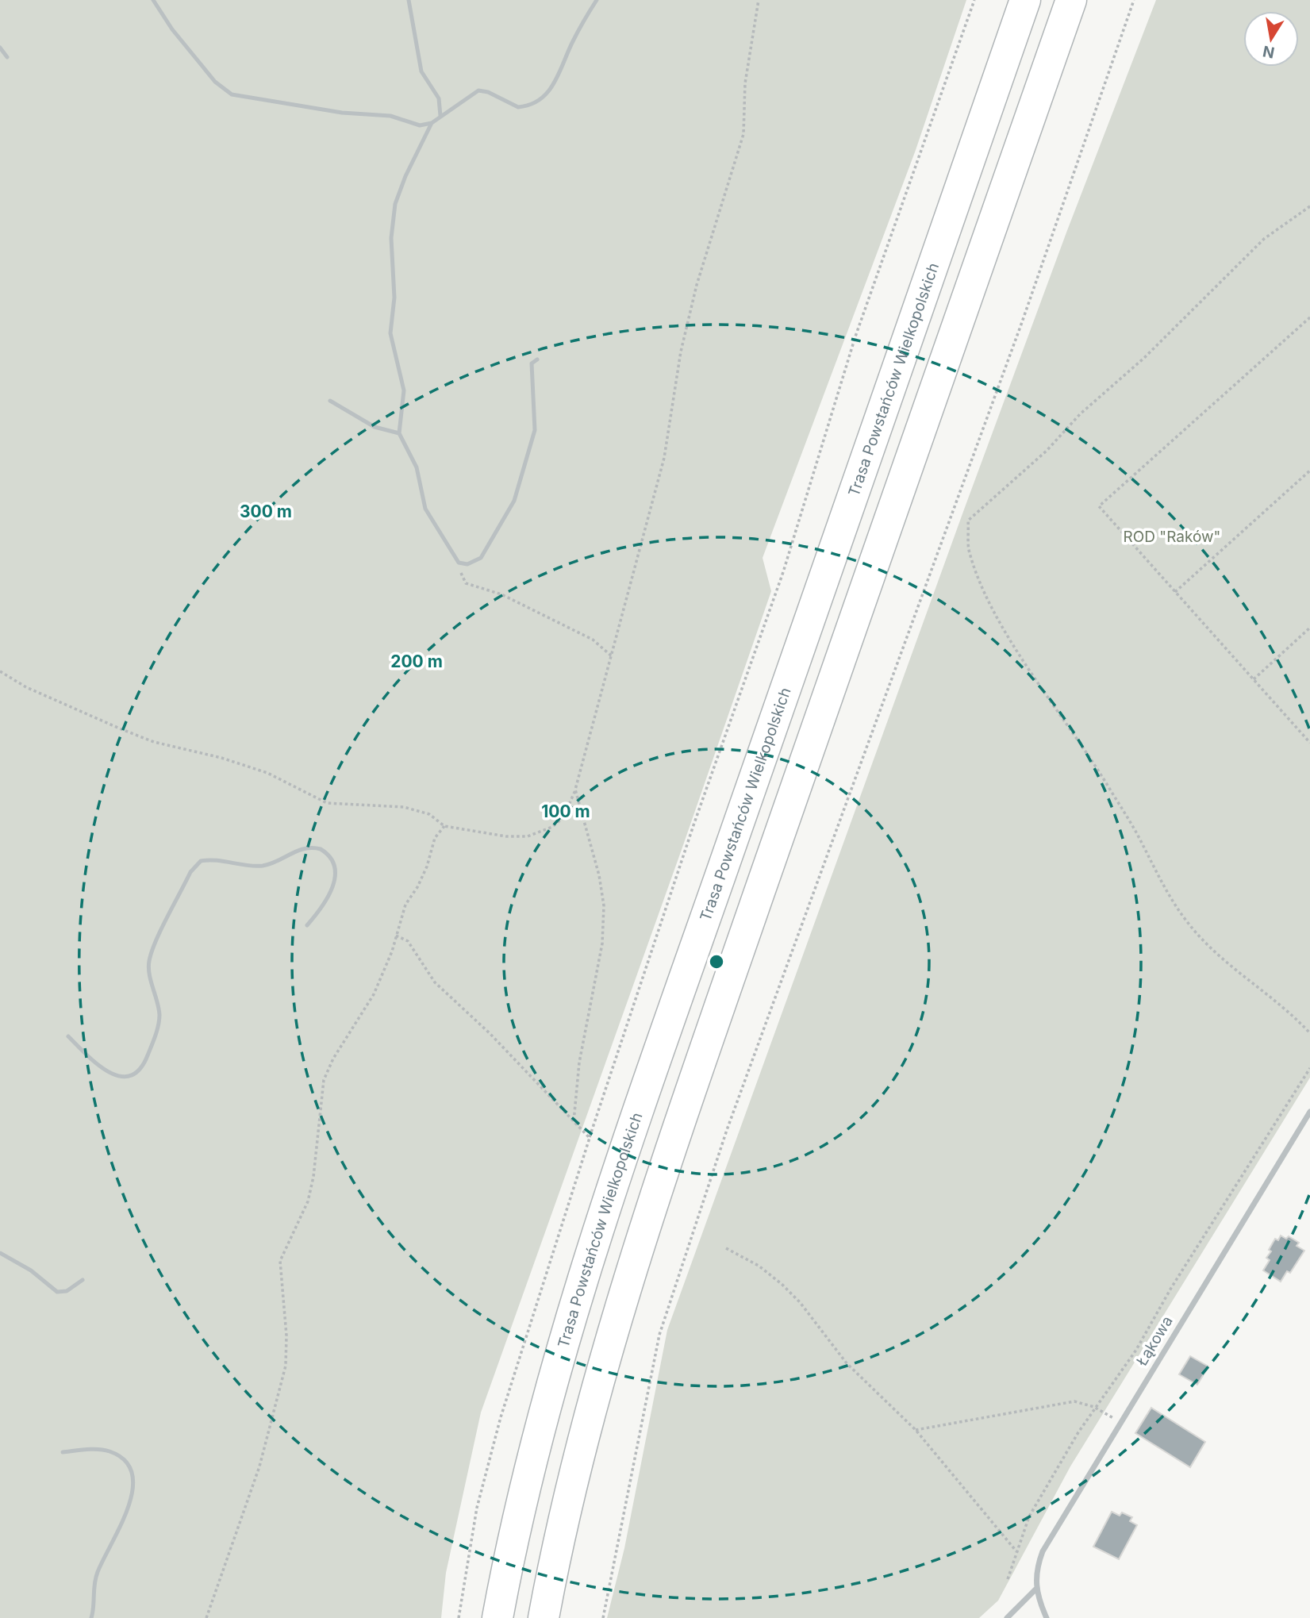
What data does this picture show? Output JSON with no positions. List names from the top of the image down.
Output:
{
  "streets": {
    "highway": ["Trasa Powstańców Wielkopolskich"],
    "street": ["Łąkowa"]
  },
  "parks": ["ROD \"Raków\""],
  "north": "bottom",
  "rings": ["300 m", "200 m", "100 m"]
}
